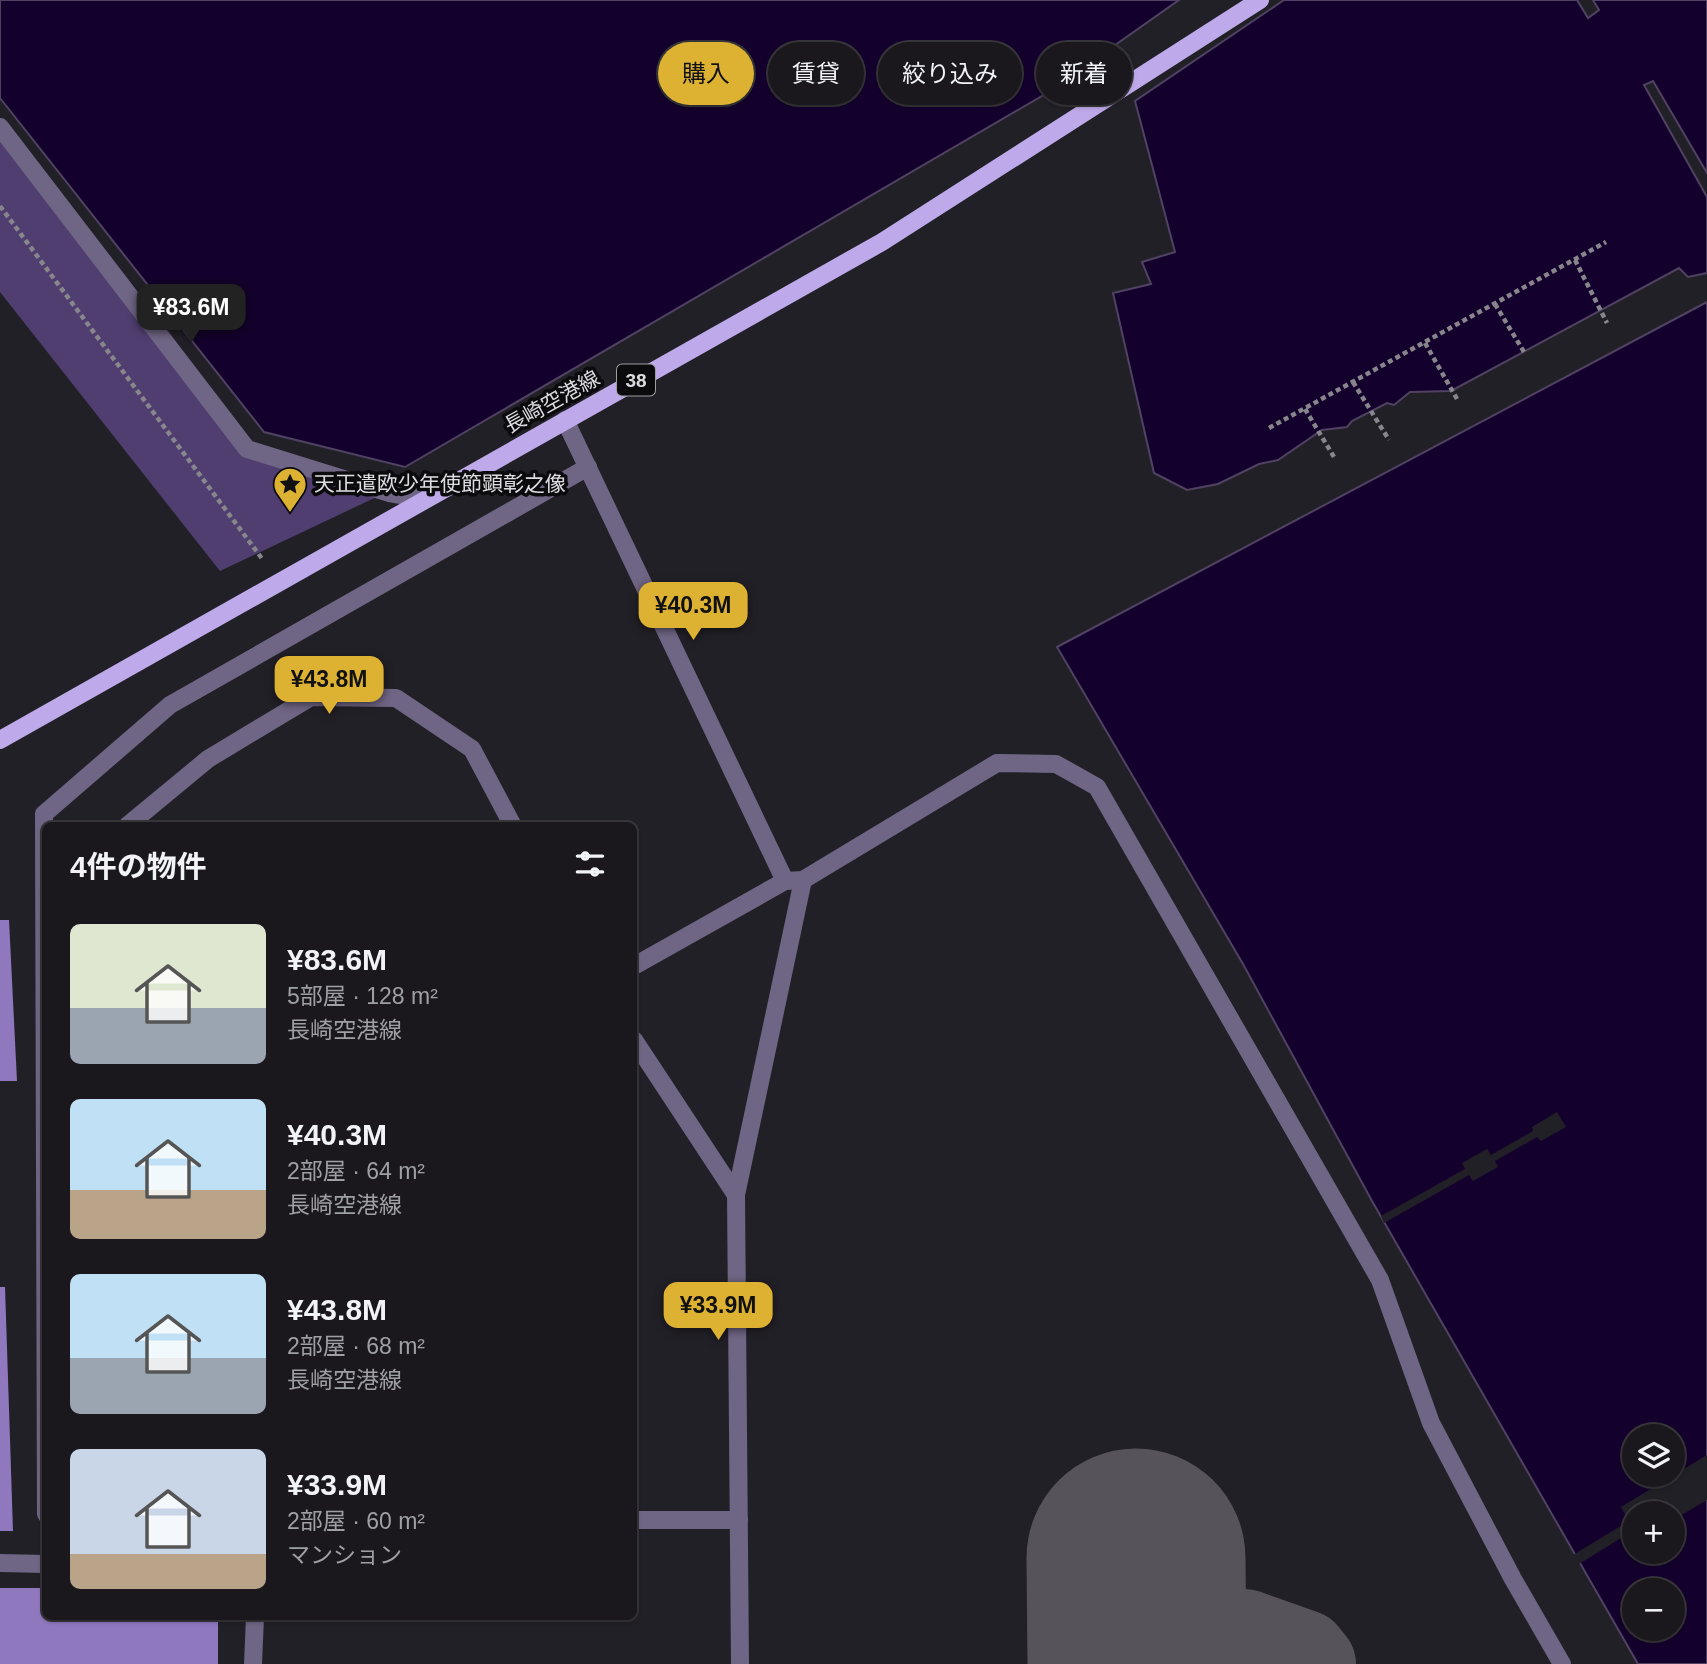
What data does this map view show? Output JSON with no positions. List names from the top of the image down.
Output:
{
  "streets": {
    "main road": ["38", "長崎空港線"]
  },
  "places": {
    "place": ["天正遣欧少年使節顕彰之像"]
  },
  "page": {
    "chip": [
      "購入",
      "賃貸",
      "絞り込み",
      "新着"
    ],
    "price": [
      "¥83.6M",
      "¥40.3M",
      "¥43.8M",
      "¥33.9M"
    ],
    "heading": "4件の物件",
    "list": [
      {
        "name": "¥83.6M",
        "note": "5部屋 · 128 m² · 長崎空港線"
      },
      {
        "name": "¥40.3M",
        "note": "2部屋 · 64 m² · 長崎空港線"
      },
      {
        "name": "¥43.8M",
        "note": "2部屋 · 68 m² · 長崎空港線"
      },
      {
        "name": "¥33.9M",
        "note": "2部屋 · 60 m² · マンション"
      }
    ],
    "map_buttons": ["+", "−"]
  }
}
